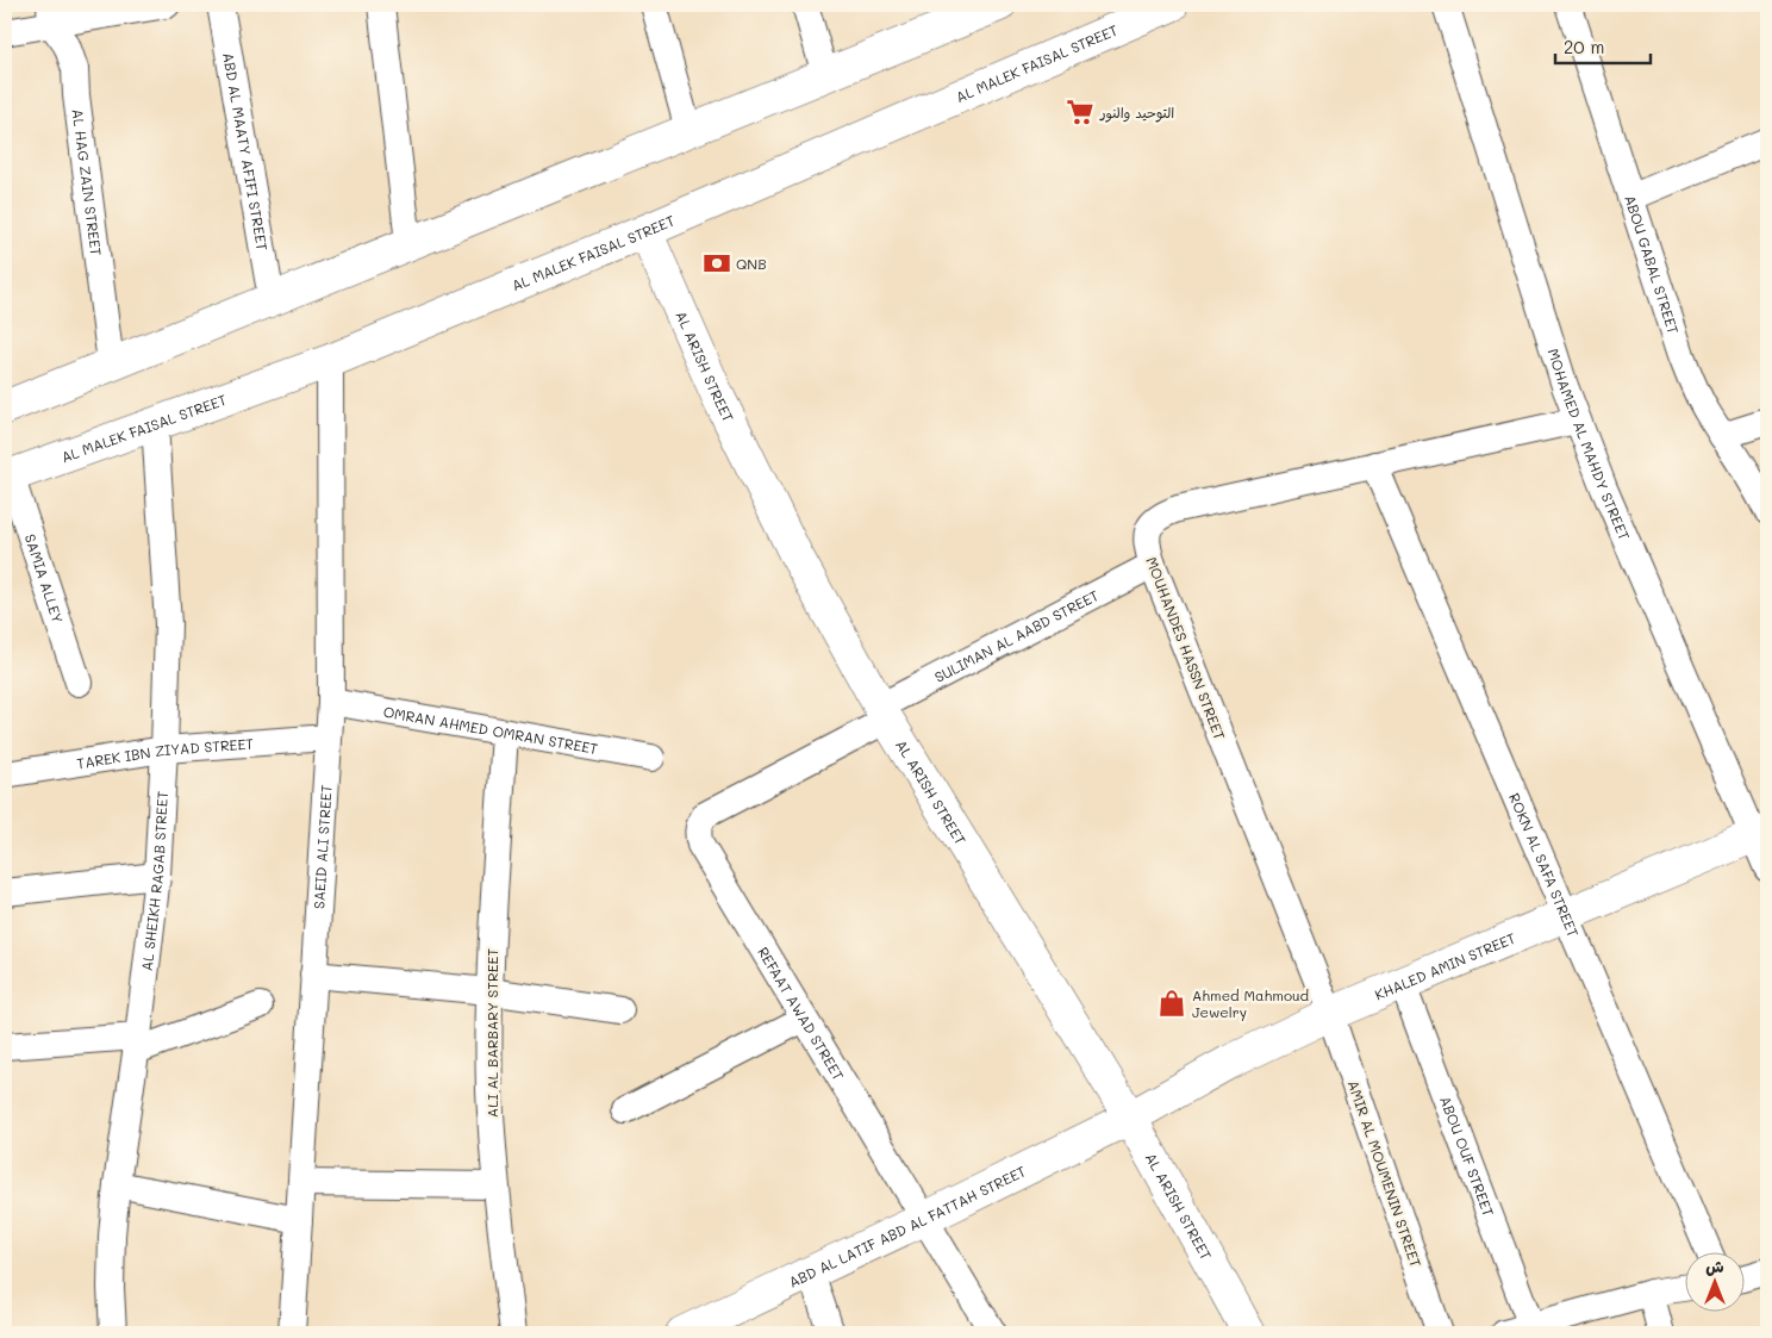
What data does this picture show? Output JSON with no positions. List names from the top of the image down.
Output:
{
  "streets": {
    "main road": [
      "AL MALEK FAISAL STREET",
      "AL ARISH STREET",
      "KHALED AMIN STREET",
      "ABD AL LATIF ABD AL FATTAH STREET"
    ],
    "street": [
      "ABD AL MAATY AFIFI STREET",
      "AL HAG ZAIN STREET",
      "ABOU GABAL STREET",
      "MOHAMED AL MAHDY STREET",
      "SAMIA ALLEY",
      "SULIMAN AL AABD STREET",
      "MOUHANDES HASSN STREET",
      "OMRAN AHMED OMRAN STREET",
      "TAREK IBN ZIYAD STREET",
      "SAEID ALI STREET",
      "ROKN AL SAFA STREET",
      "AL SHEIKH RAGAB STREET",
      "REFAAT AWAD STREET",
      "ALI AL BARBARY STREET",
      "ABOU OUF STREET",
      "AMIR AL MOUMENIN STREET"
    ]
  },
  "crossings": [
    ["AL MALEK FAISAL STREET", "AL ARISH STREET"],
    ["AL MALEK FAISAL STREET", "SAMIA ALLEY"],
    ["AL MALEK FAISAL STREET", "SAEID ALI STREET"],
    ["AL MALEK FAISAL STREET", "AL SHEIKH RAGAB STREET"],
    ["AL ARISH STREET", "SULIMAN AL AABD STREET"],
    ["AL ARISH STREET", "KHALED AMIN STREET"],
    ["AL ARISH STREET", "ABD AL LATIF ABD AL FATTAH STREET"],
    ["MOHAMED AL MAHDY STREET", "MOUHANDES HASSN STREET"],
    ["MOHAMED AL MAHDY STREET", "KHALED AMIN STREET"],
    ["SULIMAN AL AABD STREET", "MOUHANDES HASSN STREET"],
    ["SULIMAN AL AABD STREET", "REFAAT AWAD STREET"],
    ["MOUHANDES HASSN STREET", "ROKN AL SAFA STREET"],
    ["MOUHANDES HASSN STREET", "KHALED AMIN STREET"],
    ["MOUHANDES HASSN STREET", "AMIR AL MOUMENIN STREET"],
    ["OMRAN AHMED OMRAN STREET", "SAEID ALI STREET"],
    ["OMRAN AHMED OMRAN STREET", "ALI AL BARBARY STREET"],
    ["TAREK IBN ZIYAD STREET", "SAEID ALI STREET"],
    ["TAREK IBN ZIYAD STREET", "AL SHEIKH RAGAB STREET"],
    ["ROKN AL SAFA STREET", "KHALED AMIN STREET"],
    ["KHALED AMIN STREET", "ABOU OUF STREET"],
    ["KHALED AMIN STREET", "AMIR AL MOUMENIN STREET"],
    ["KHALED AMIN STREET", "ABD AL LATIF ABD AL FATTAH STREET"],
    ["REFAAT AWAD STREET", "ABD AL LATIF ABD AL FATTAH STREET"]
  ],
  "places": {
    "supermarket": ["التوحيد والنور"],
    "bank": ["QNB"],
    "shop": ["Ahmed Mahmoud Jewelry"]
  },
  "scale_bar": "20 m",
  "north": "top"
}
